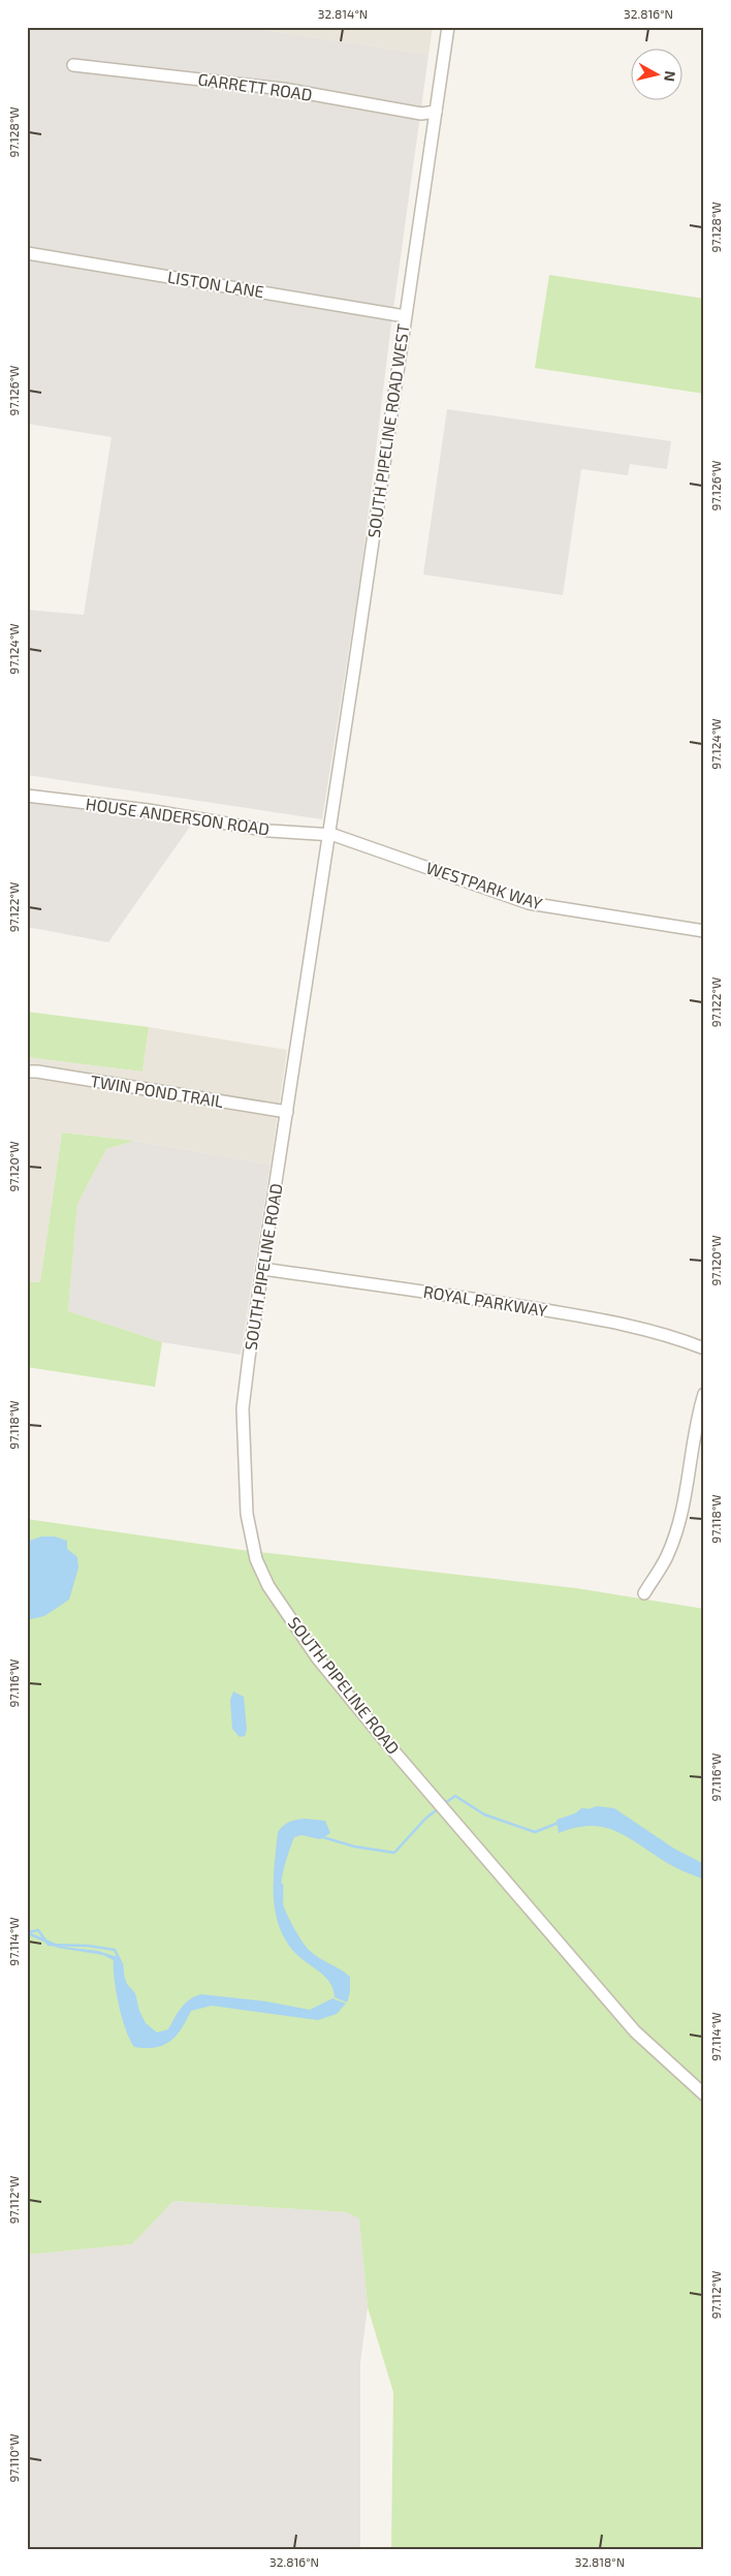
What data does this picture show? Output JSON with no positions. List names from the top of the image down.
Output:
{
  "streets": {
    "street": [
      "GARRETT ROAD",
      "LISTON LANE",
      "SOUTH PIPELINE ROAD WEST",
      "HOUSE ANDERSON ROAD",
      "WESTPARK WAY",
      "TWIN POND TRAIL",
      "SOUTH PIPELINE ROAD",
      "ROYAL PARKWAY"
    ]
  },
  "crossings": [
    ["GARRETT ROAD", "SOUTH PIPELINE ROAD WEST"],
    ["LISTON LANE", "SOUTH PIPELINE ROAD WEST"],
    ["SOUTH PIPELINE ROAD WEST", "HOUSE ANDERSON ROAD"],
    ["SOUTH PIPELINE ROAD WEST", "WESTPARK WAY"],
    ["SOUTH PIPELINE ROAD WEST", "SOUTH PIPELINE ROAD"],
    ["HOUSE ANDERSON ROAD", "WESTPARK WAY"],
    ["HOUSE ANDERSON ROAD", "SOUTH PIPELINE ROAD"],
    ["WESTPARK WAY", "SOUTH PIPELINE ROAD"],
    ["TWIN POND TRAIL", "SOUTH PIPELINE ROAD"],
    ["SOUTH PIPELINE ROAD", "ROYAL PARKWAY"]
  ],
  "north": "right",
  "coordinates": [
    "32.814°N",
    "32.816°N",
    "97.128°W",
    "97.126°W",
    "97.124°W",
    "97.122°W",
    "97.120°W",
    "97.118°W",
    "97.116°W",
    "97.114°W",
    "97.112°W",
    "97.110°W",
    "32.818°N"
  ]
}
